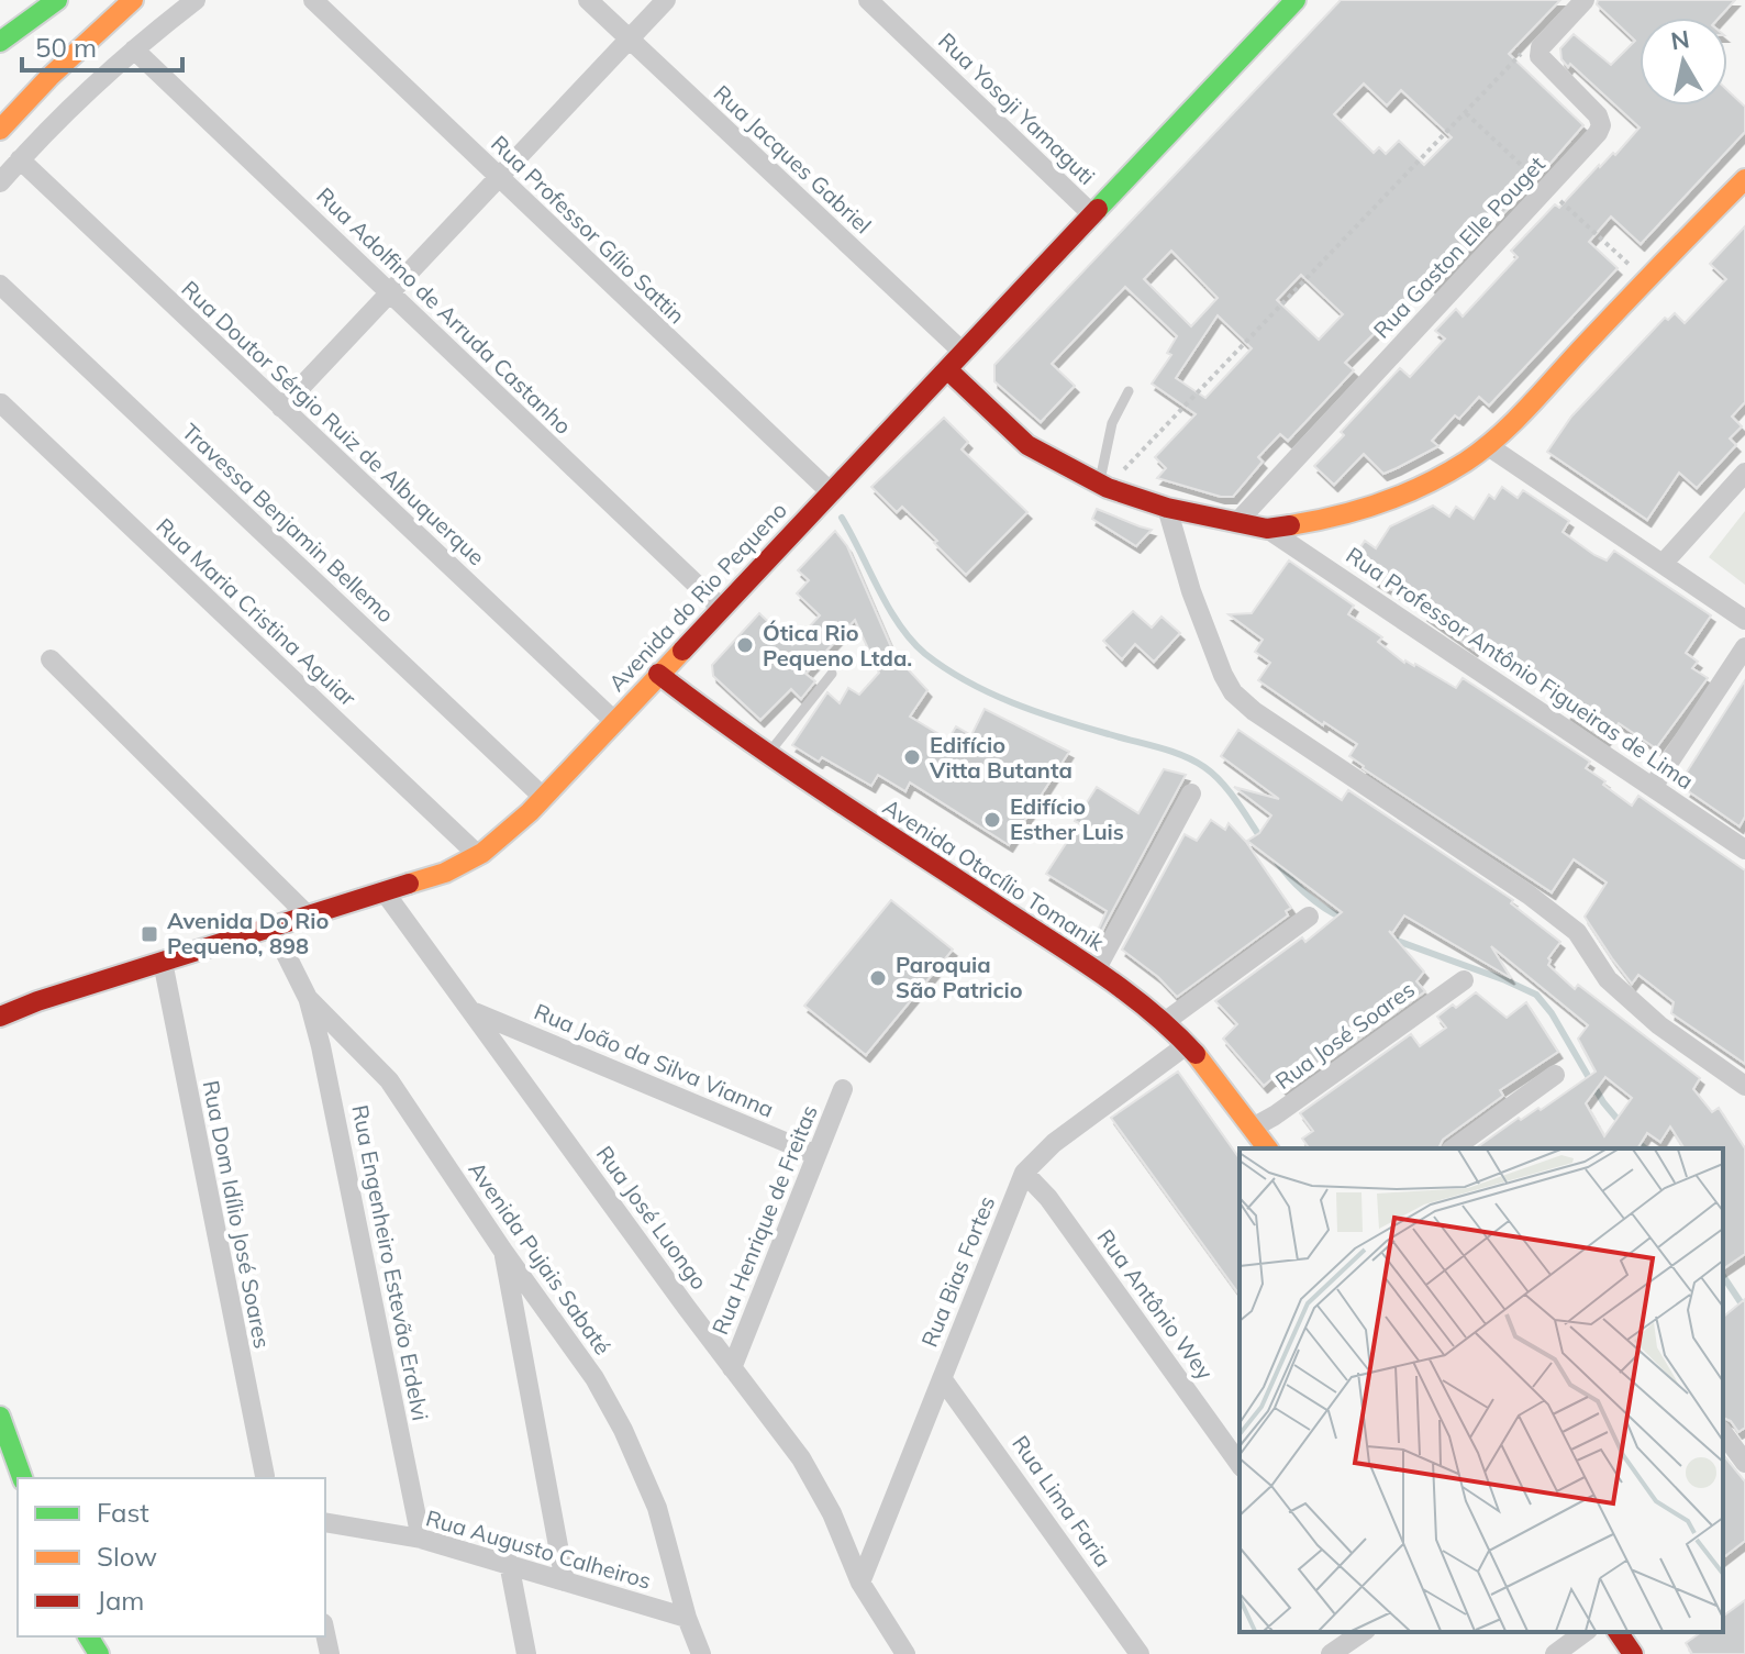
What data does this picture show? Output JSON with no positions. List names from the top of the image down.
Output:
{
  "streets": {
    "main road": ["Avenida do Rio Pequeno", "Avenida Otacílio Tomanik"],
    "street": [
      "Rua Yosoji Yamaguti",
      "Rua Jacques Gabriel",
      "Rua Professor Gílio Sattin",
      "Rua Gaston Elle Pouget",
      "Rua Adolfino de Arruda Castanho",
      "Rua Doutor Sérgio Ruiz de Albuquerque",
      "Travessa Benjamin Bellemo",
      "Rua Maria Cristina Aguiar",
      "Rua Professor Antônio Figueiras de Lima",
      "Rua José Soares",
      "Rua João da Silva Vianna",
      "Rua Dom Idílio José Soares",
      "Rua José Luongo",
      "Rua Henrique de Freitas",
      "Avenida Pujais Sabaté",
      "Rua Engenheiro Estevão Erdelvi",
      "Rua Bias Fortes",
      "Rua Antônio Wey",
      "Rua Lima Faria",
      "Rua Augusto Calheiros"
    ]
  },
  "crossings": [
    ["Rua Yosoji Yamaguti", "Avenida do Rio Pequeno"],
    ["Rua Jacques Gabriel", "Avenida do Rio Pequeno"],
    ["Rua Professor Gílio Sattin", "Avenida do Rio Pequeno"],
    ["Rua Adolfino de Arruda Castanho", "Avenida do Rio Pequeno"],
    ["Rua Doutor Sérgio Ruiz de Albuquerque", "Avenida do Rio Pequeno"],
    ["Travessa Benjamin Bellemo", "Avenida do Rio Pequeno"],
    ["Avenida do Rio Pequeno", "Rua Maria Cristina Aguiar"],
    ["Avenida do Rio Pequeno", "Avenida Otacílio Tomanik"],
    ["Avenida do Rio Pequeno", "Rua Dom Idílio José Soares"],
    ["Avenida do Rio Pequeno", "Rua José Luongo"],
    ["Avenida do Rio Pequeno", "Avenida Pujais Sabaté"],
    ["Avenida Otacílio Tomanik", "Rua José Soares"],
    ["Avenida Otacílio Tomanik", "Rua Bias Fortes"],
    ["Rua João da Silva Vianna", "Rua José Luongo"],
    ["Rua João da Silva Vianna", "Rua Henrique de Freitas"],
    ["Rua José Luongo", "Rua Henrique de Freitas"],
    ["Rua José Luongo", "Rua Bias Fortes"],
    ["Avenida Pujais Sabaté", "Rua Engenheiro Estevão Erdelvi"],
    ["Avenida Pujais Sabaté", "Rua Augusto Calheiros"],
    ["Rua Engenheiro Estevão Erdelvi", "Rua Augusto Calheiros"],
    ["Rua Bias Fortes", "Rua Antônio Wey"],
    ["Rua Bias Fortes", "Rua Lima Faria"]
  ],
  "places": {
    "other": [
      "Ótica Rio Pequeno Ltda.",
      "Edifício Vitta Butanta",
      "Edifício Esther Luis",
      "Paroquia São Patricio"
    ],
    "transit": ["Avenida Do Rio Pequeno, 898"]
  },
  "legend": ["Fast", "Slow", "Jam"],
  "scale_bar": "50 m",
  "north": "top"
}
